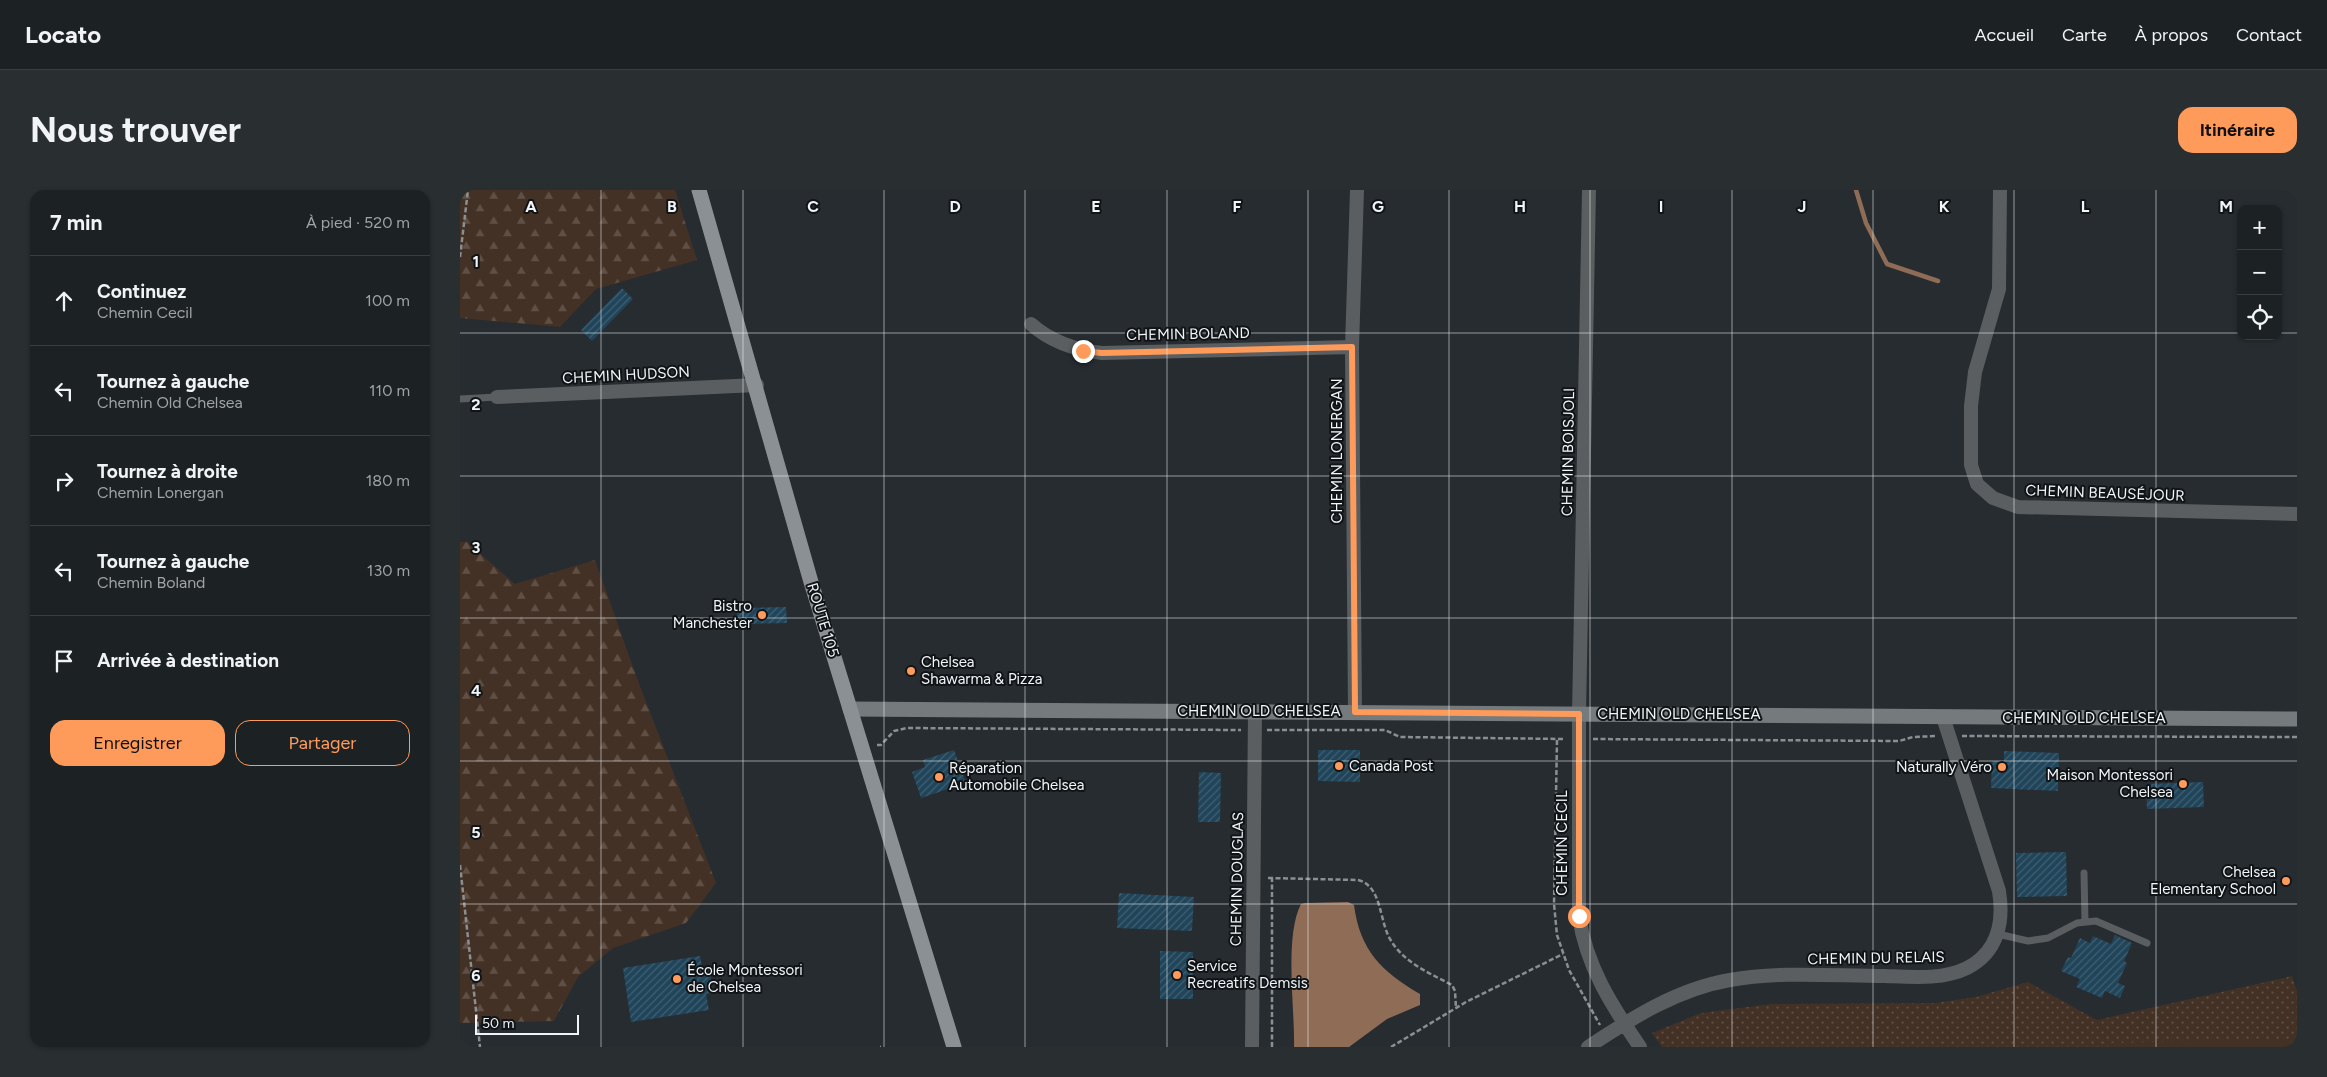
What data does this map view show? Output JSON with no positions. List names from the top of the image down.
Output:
{
  "streets": {
    "main road": ["ROUTE 105"],
    "street": [
      "CHEMIN BOLAND",
      "CHEMIN HUDSON",
      "CHEMIN LONERGAN",
      "CHEMIN BOISJOLI",
      "CHEMIN BEAUSÉJOUR",
      "CHEMIN OLD CHELSEA",
      "CHEMIN CECIL",
      "CHEMIN DOUGLAS",
      "CHEMIN DU RELAIS"
    ]
  },
  "crossings": [
    ["CHEMIN BOLAND", "CHEMIN LONERGAN"],
    ["CHEMIN HUDSON", "ROUTE 105"],
    ["CHEMIN LONERGAN", "CHEMIN OLD CHELSEA"],
    ["CHEMIN BOISJOLI", "CHEMIN OLD CHELSEA"],
    ["CHEMIN BOISJOLI", "CHEMIN CECIL"],
    ["ROUTE 105", "CHEMIN OLD CHELSEA"],
    ["CHEMIN OLD CHELSEA", "CHEMIN CECIL"],
    ["CHEMIN OLD CHELSEA", "CHEMIN DOUGLAS"],
    ["CHEMIN OLD CHELSEA", "CHEMIN DU RELAIS"],
    ["CHEMIN CECIL", "CHEMIN DU RELAIS"]
  ],
  "places": [
    "Bistro Manchester",
    "Chelsea Shawarma & Pizza",
    "Canada Post",
    "Naturally Véro",
    "Réparation Automobile Chelsea",
    "Maison Montessori Chelsea",
    "Chelsea Elementary School",
    "Service Recreatifs Demsis",
    "École Montessori de Chelsea"
  ],
  "scale_bar": "50 m",
  "page": {
    "header": "Locato",
    "nav": [
      "Accueil",
      "Carte",
      "À propos",
      "Contact"
    ],
    "buttons": [
      "Itinéraire",
      ["Enregistrer", "Partager"]
    ],
    "title": "Nous trouver",
    "heading": ["7 min", "À pied · 520 m"],
    "map_buttons": ["+", "−"],
    "list": [
      ["Continuez", "Chemin Cecil", "100 m"],
      ["Tournez à gauche", "Chemin Old Chelsea", "110 m"],
      ["Tournez à droite", "Chemin Lonergan", "180 m"],
      ["Tournez à gauche", "Chemin Boland", "130 m"],
      "Arrivée à destination"
    ],
    "scale": "50 m"
  },
  "grid": {
    "columns": [
      "A",
      "B",
      "C",
      "D",
      "E",
      "F",
      "G",
      "H",
      "I",
      "J",
      "K",
      "L",
      "M"
    ],
    "rows": [
      "1",
      "2",
      "3",
      "4",
      "5",
      "6"
    ]
  }
}
